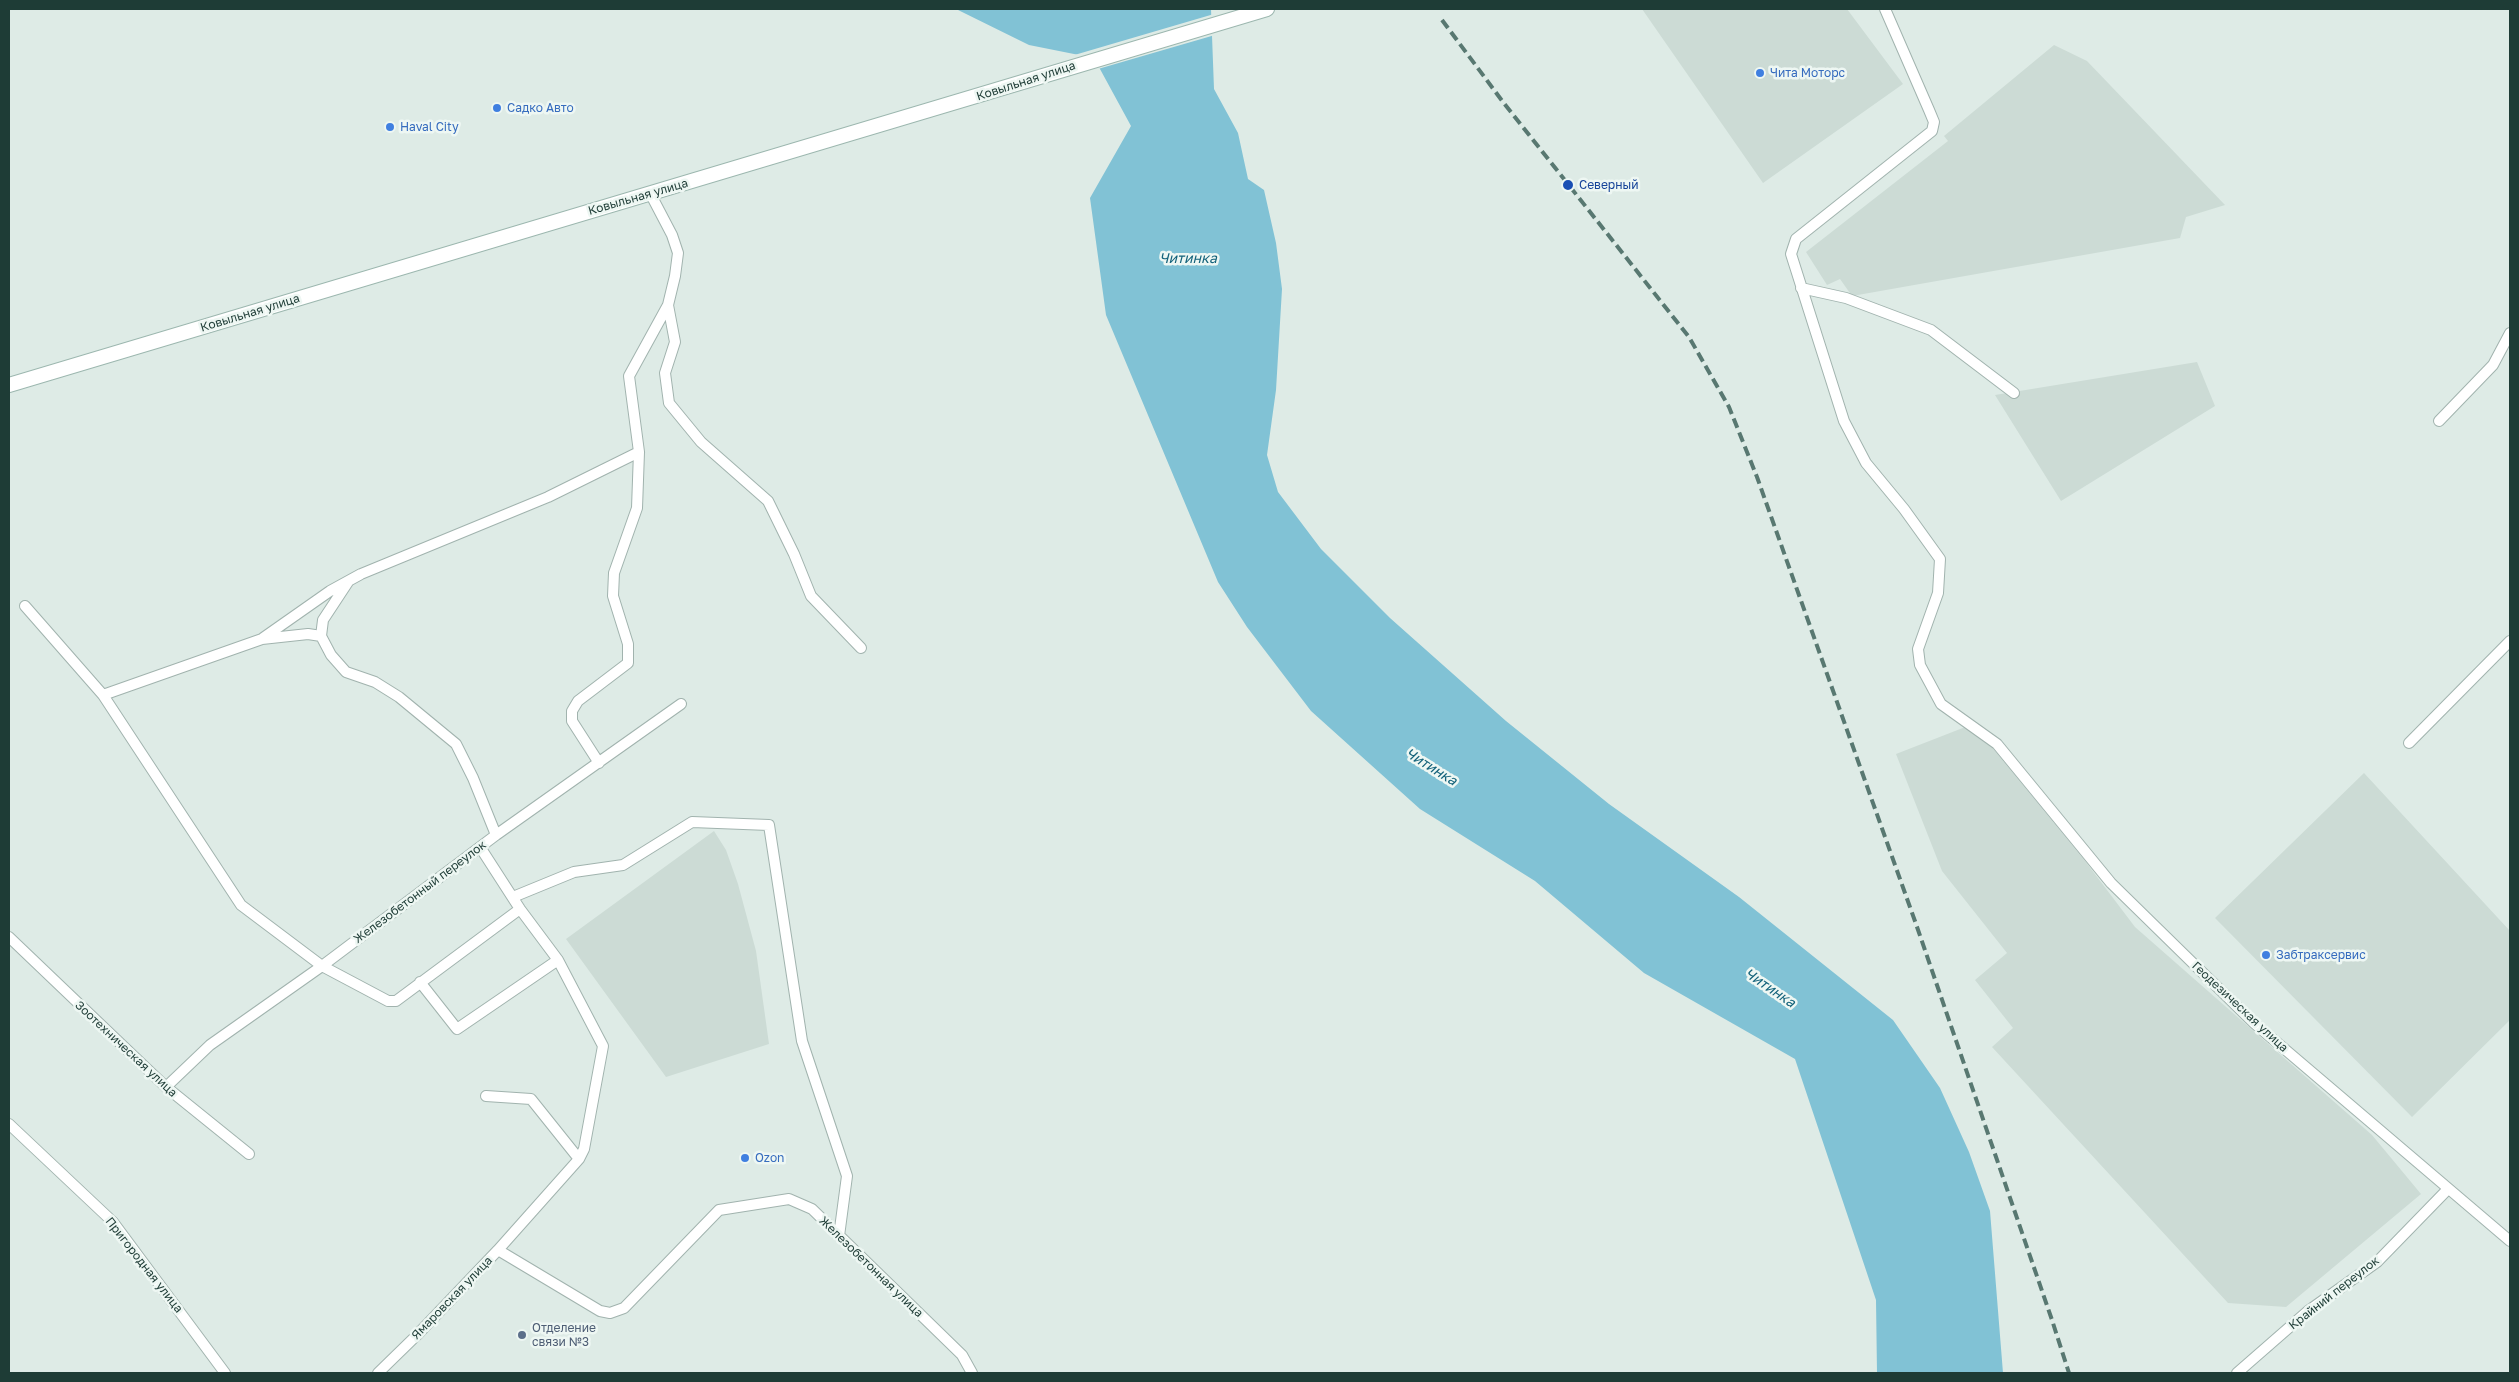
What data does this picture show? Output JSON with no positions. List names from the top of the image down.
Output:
{
  "streets": {
    "main road": ["Ковыльная улица"],
    "street": [
      "Железобетонный переулок",
      "Геодезическая улица",
      "Зоотехническая улица",
      "Пригородная улица",
      "Железобетонная улица",
      "Крайний переулок",
      "Ямаровская улица"
    ]
  },
  "crossings": [
    ["Железобетонный переулок", "Зоотехническая улица"],
    ["Геодезическая улица", "Крайний переулок"],
    ["Железобетонная улица", "Ямаровская улица"]
  ],
  "water": ["Читинка"],
  "places": [
    "Чита Моторс",
    "Садко Авто",
    "Haval Сity",
    "Северный",
    "Забтраксервис",
    "Ozon",
    "Отделение связи №3"
  ]
}
